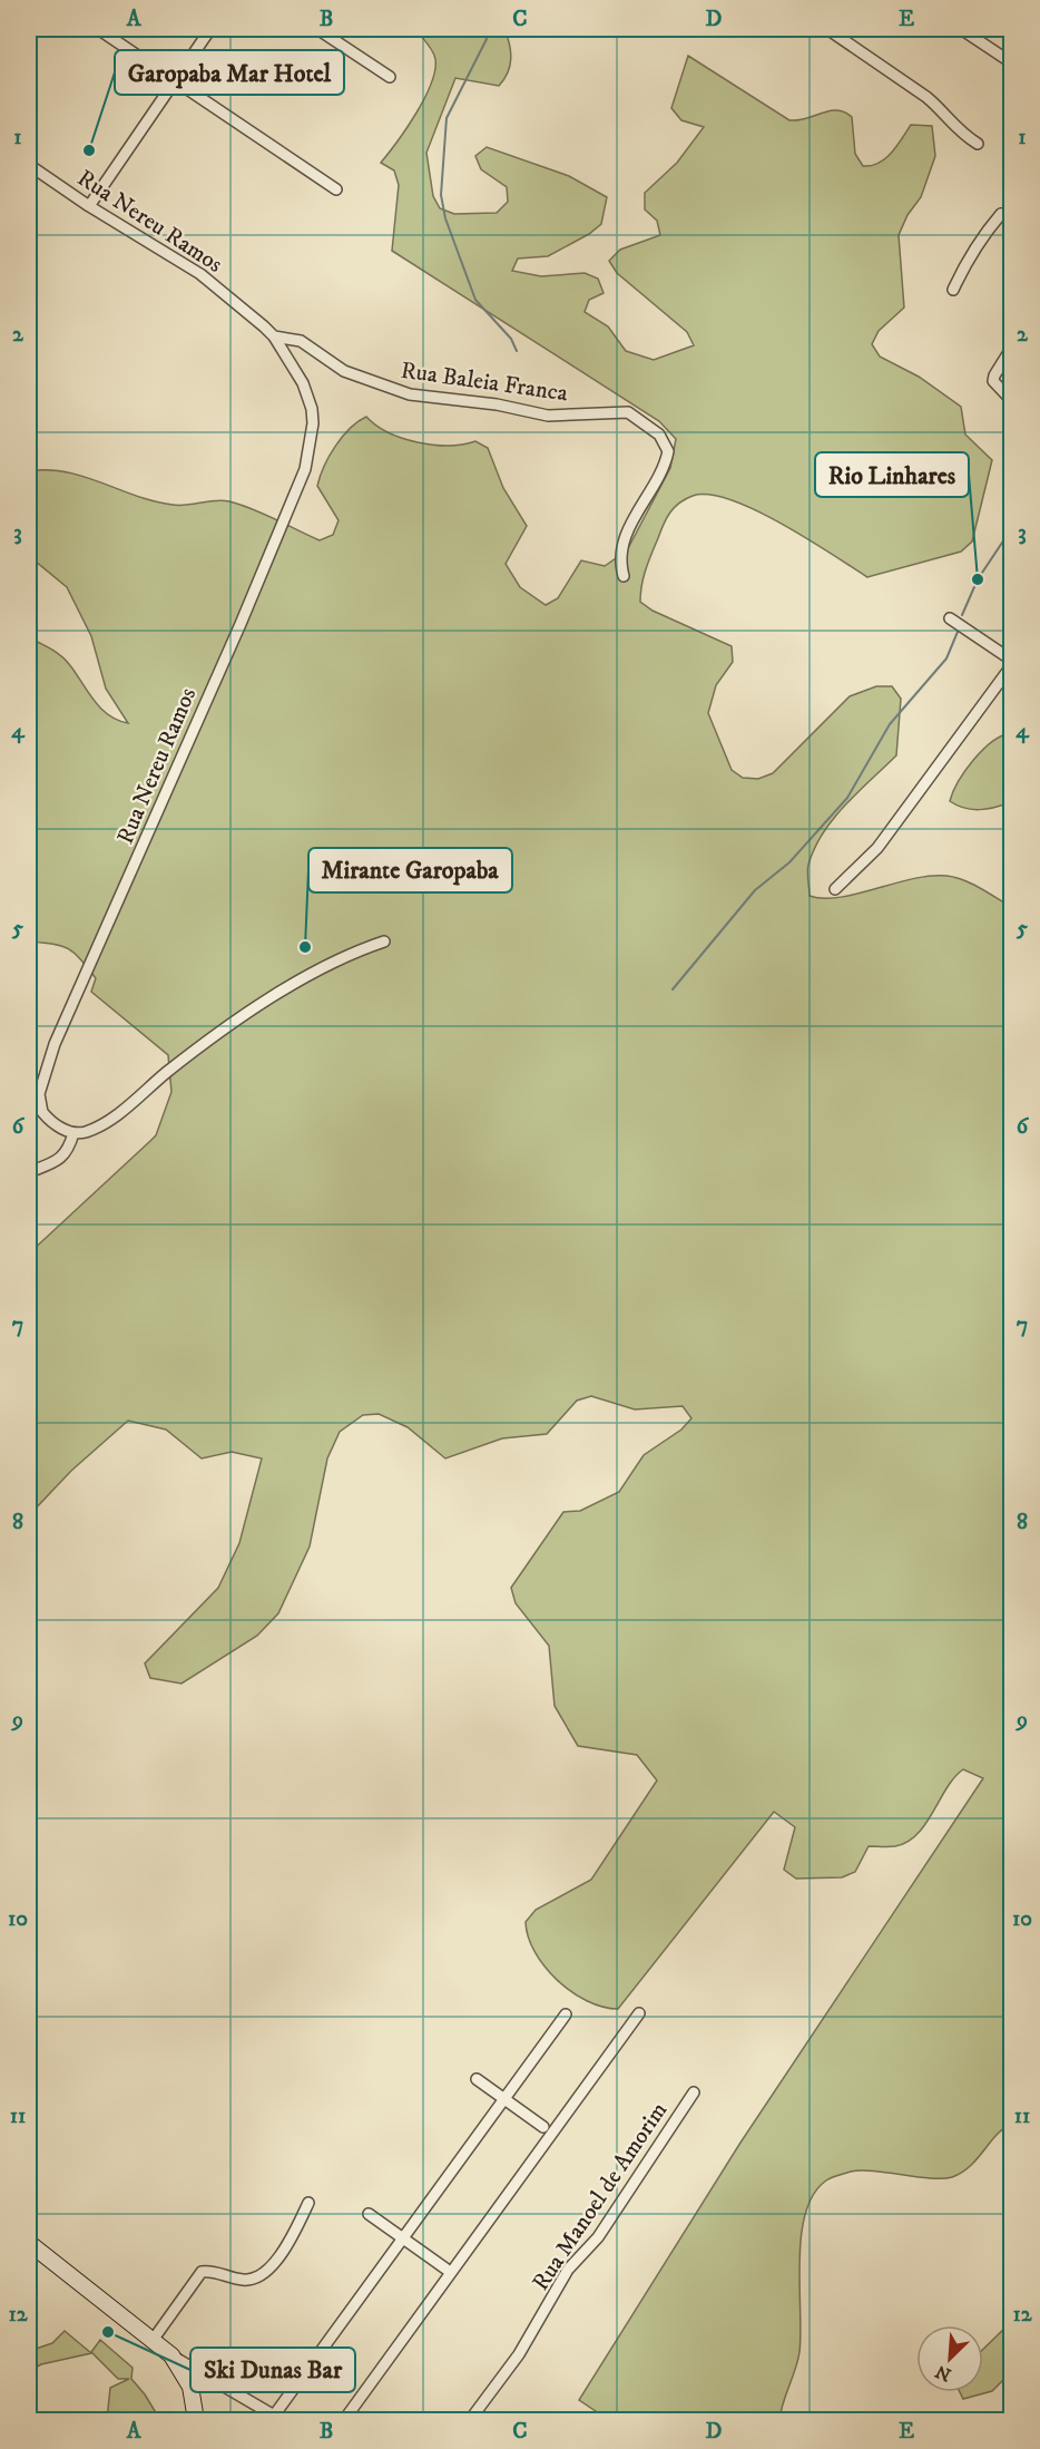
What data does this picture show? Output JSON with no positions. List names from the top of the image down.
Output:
{
  "streets": {
    "street": ["Rua Nereu Ramos", "Rua Baleia Franca", "Rua Manoel de Amorim"]
  },
  "crossings": [
    ["Rua Nereu Ramos", "Rua Baleia Franca"]
  ],
  "places": [
    "Garopaba Mar Hotel",
    "Rio Linhares",
    "Mirante Garopaba",
    "Ski Dunas Bar"
  ],
  "north": "bottom left",
  "grid": {
    "columns": [
      "A",
      "B",
      "C",
      "D",
      "E"
    ],
    "rows": [
      "1",
      "2",
      "3",
      "4",
      "5",
      "6",
      "7",
      "8",
      "9",
      "10",
      "11",
      "12"
    ]
  }
}
